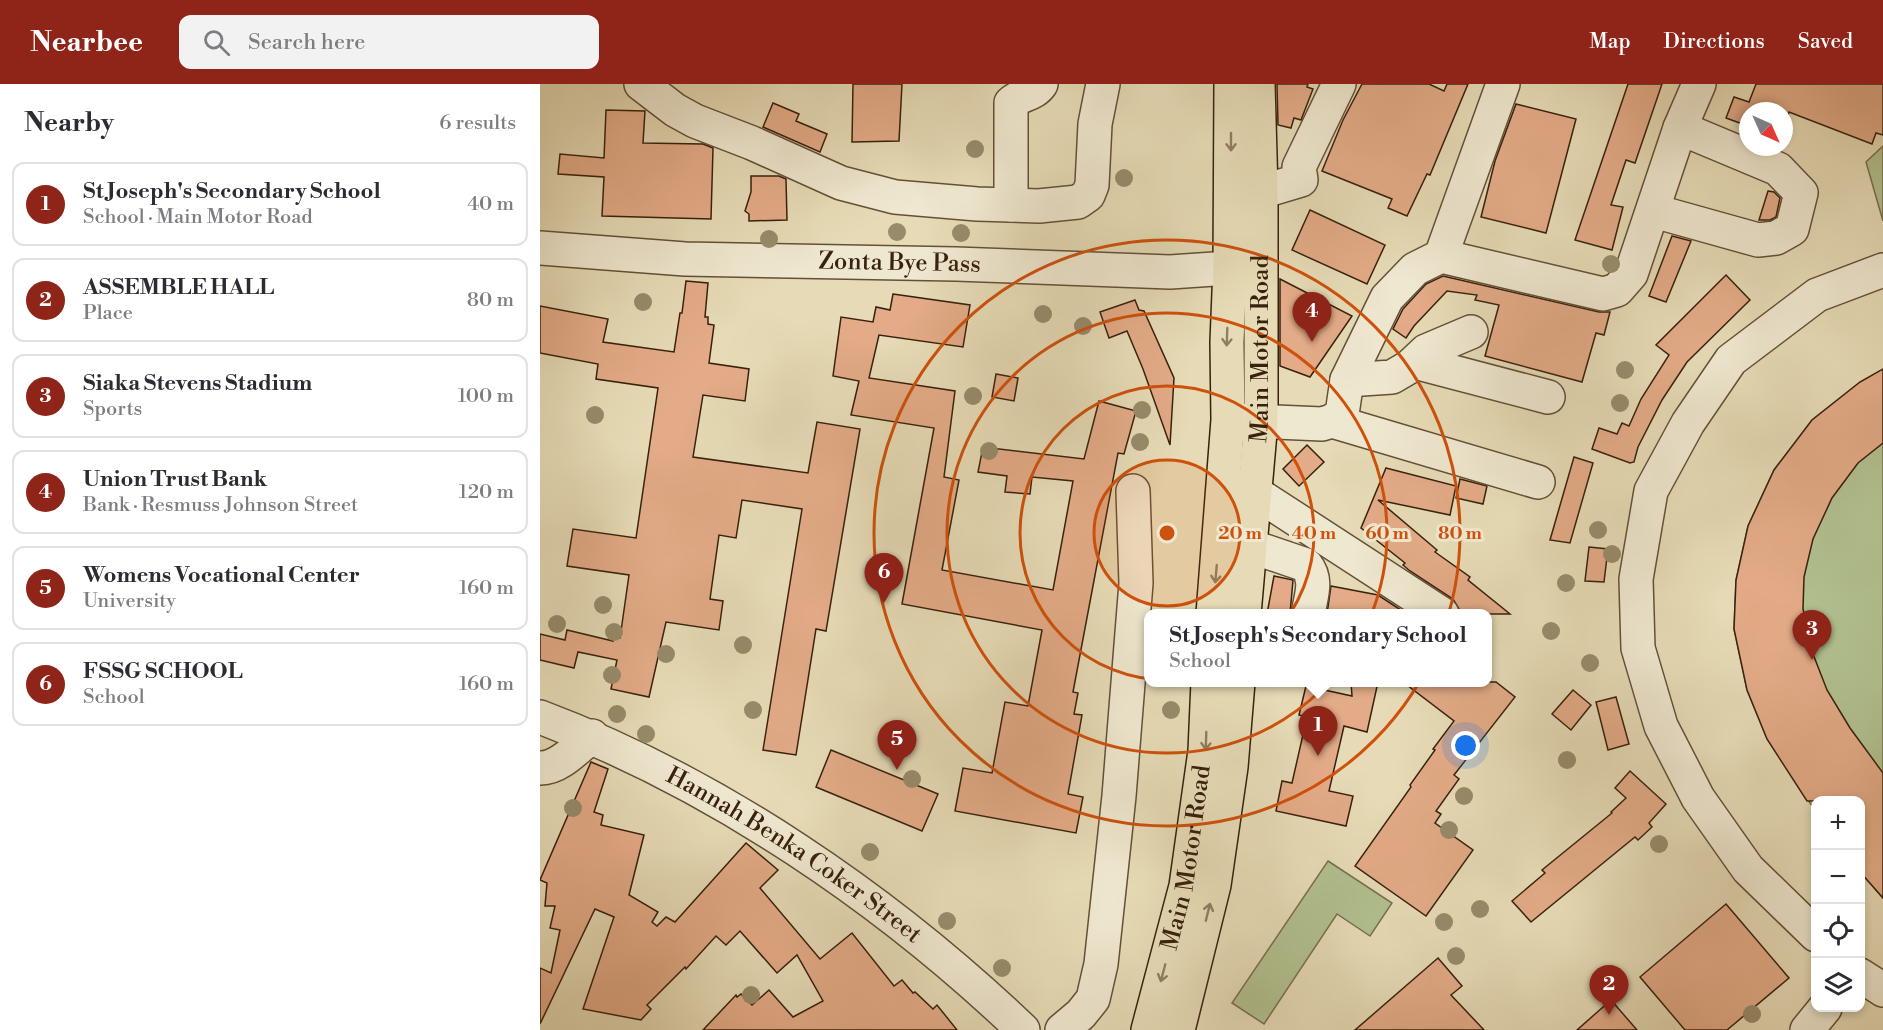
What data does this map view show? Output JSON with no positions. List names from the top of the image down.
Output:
{
  "streets": {
    "main road": ["Main Motor Road"],
    "street": ["Zonta Bye Pass", "Hannah Benka Coker Street"]
  },
  "crossings": [
    ["Zonta Bye Pass", "Main Motor Road"]
  ],
  "north": "bottom right",
  "page": {
    "header": "Nearbee",
    "search": "Search here",
    "nav": ["Map", "Directions", "Saved"],
    "heading": ["Nearby", "6 results"],
    "list": [
      {
        "mark": "1",
        "name": "St Joseph's Secondary School",
        "note": "School · Main Motor Road",
        "value": "40 m"
      },
      {
        "mark": "2",
        "name": "ASSEMBLE HALL",
        "note": "Place",
        "value": "80 m"
      },
      {
        "mark": "3",
        "name": "Siaka Stevens Stadium",
        "note": "Sports",
        "value": "100 m"
      },
      {
        "mark": "4",
        "name": "Union Trust Bank",
        "note": "Bank · Resmuss Johnson Street",
        "value": "120 m"
      },
      {
        "mark": "5",
        "name": "Womens Vocational Center",
        "note": "University",
        "value": "160 m"
      },
      {
        "mark": "6",
        "name": "FSSG SCHOOL",
        "note": "School",
        "value": "160 m"
      }
    ],
    "pins": [
      "4",
      "6",
      "3",
      "1",
      "5",
      "2"
    ],
    "popup": ["St Joseph's Secondary School", "School"],
    "map_buttons": ["+", "−"]
  },
  "rings": [
    "20 m",
    "40 m",
    "60 m",
    "80 m"
  ]
}
